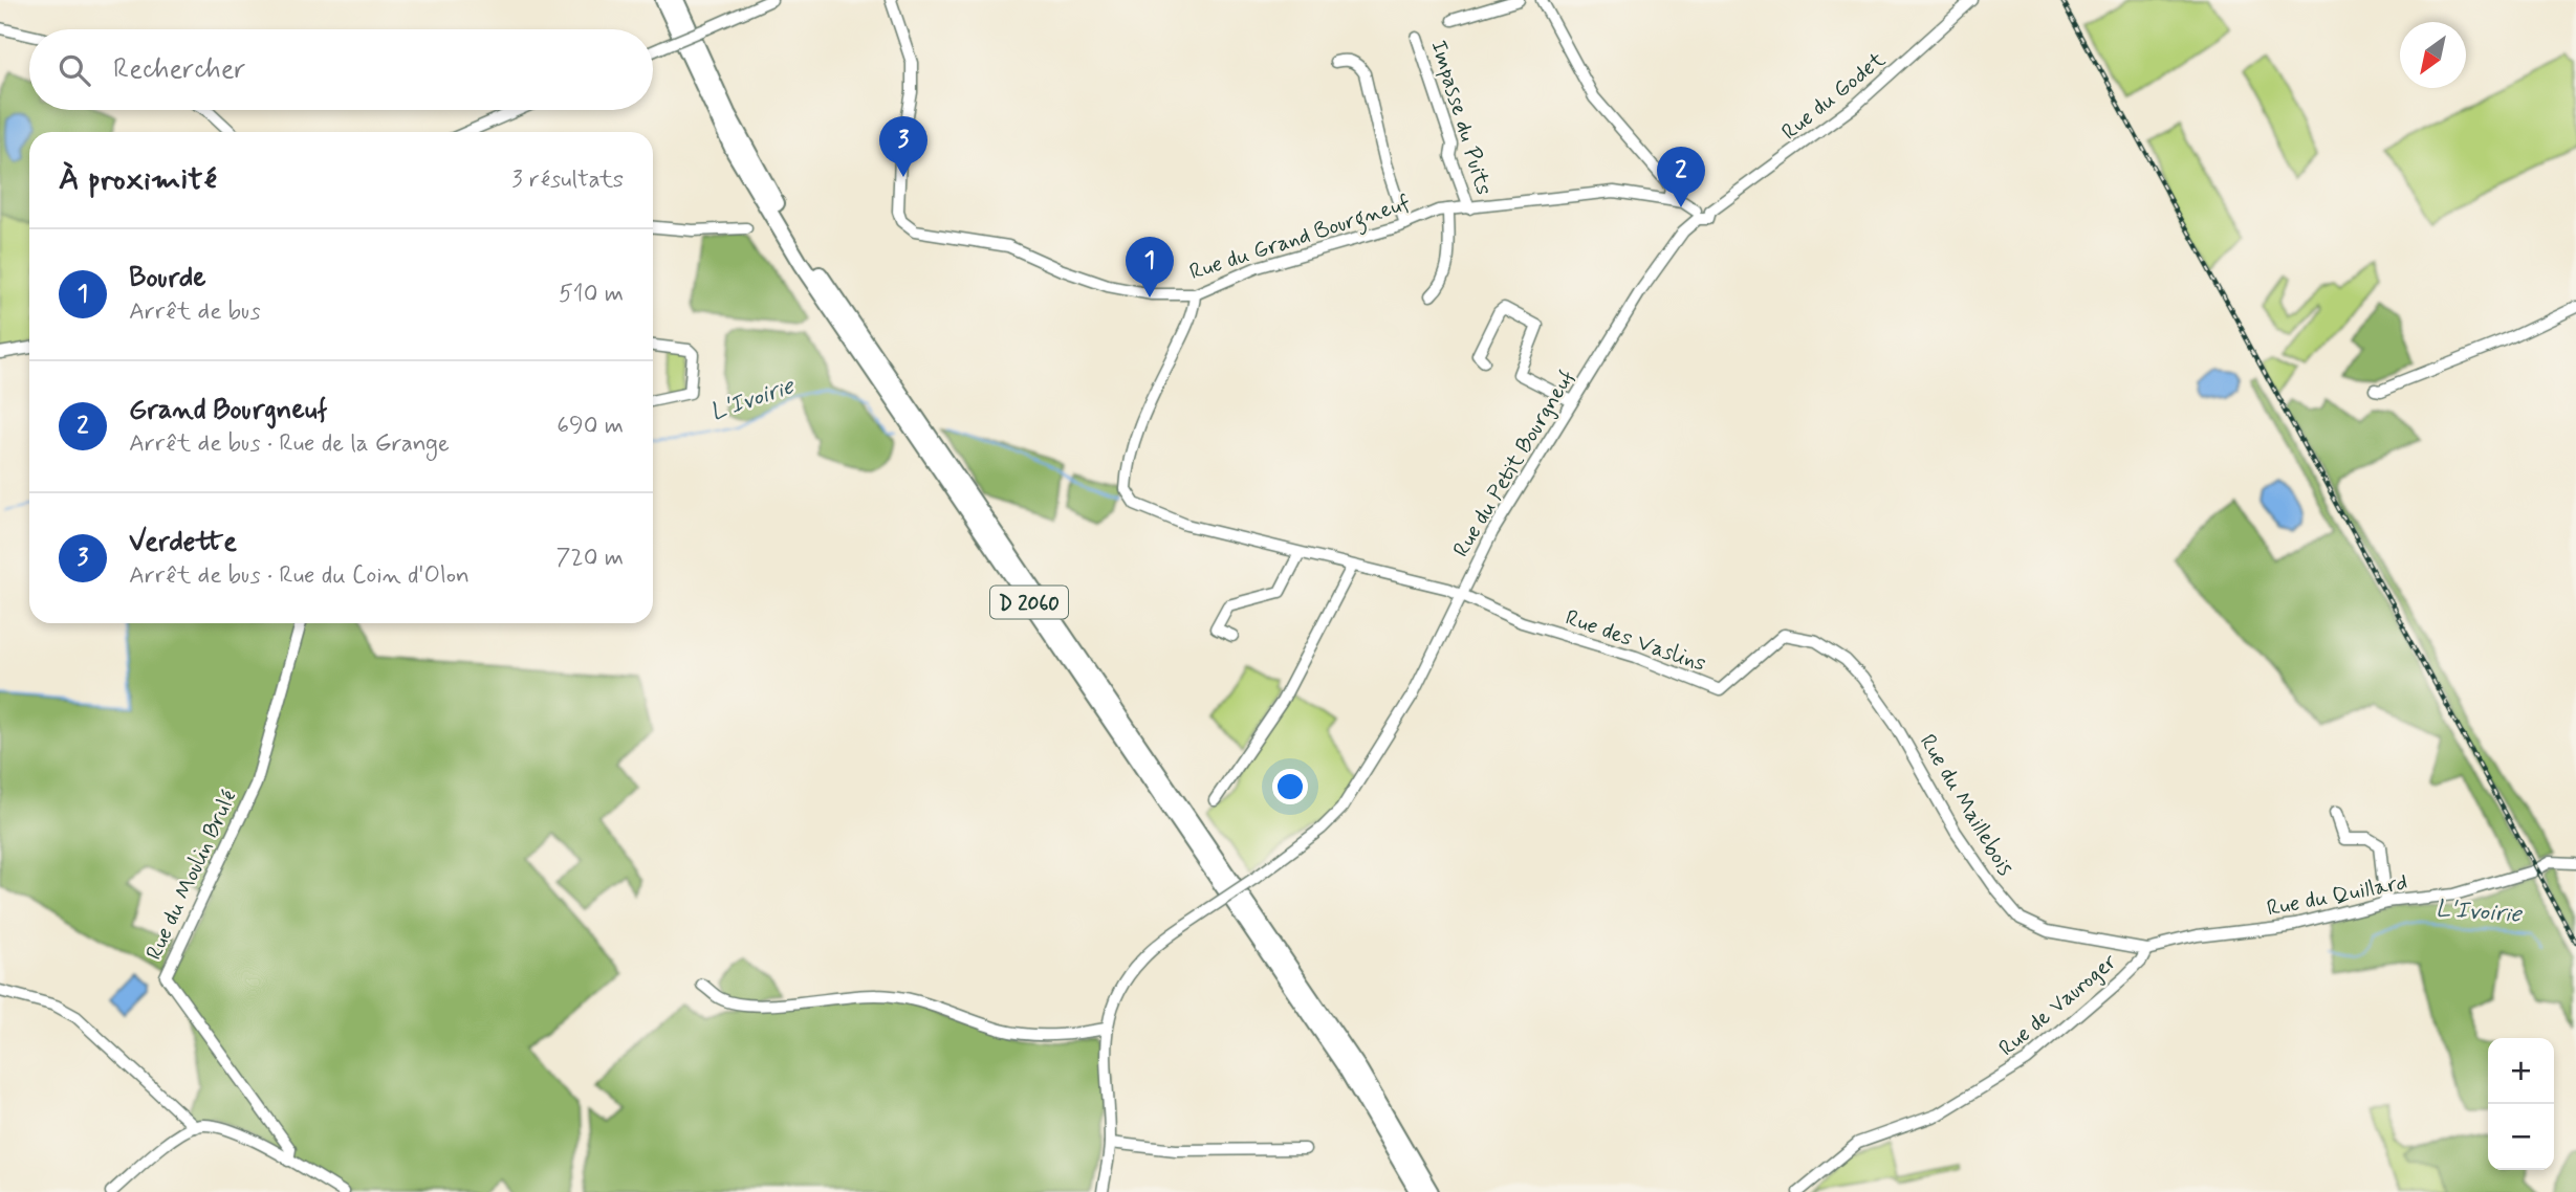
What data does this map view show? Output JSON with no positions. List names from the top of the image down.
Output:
{
  "streets": {
    "highway": ["D 2060"],
    "street": [
      "Rue du Godet",
      "Impasse du Puits",
      "Rue du Grand Bourgneuf",
      "Rue du Petit Bourgneuf",
      "Rue des Vaslins",
      "Rue du Maillebois",
      "Rue du Moulin Brulé",
      "Rue du Quillard",
      "Rue de Vauroger"
    ]
  },
  "crossings": [
    ["Rue du Godet", "Rue du Petit Bourgneuf"],
    ["Impasse du Puits", "Rue du Grand Bourgneuf"],
    ["Rue du Grand Bourgneuf", "Rue du Petit Bourgneuf"],
    ["Rue du Petit Bourgneuf", "Rue des Vaslins"],
    ["Rue des Vaslins", "Rue du Maillebois"],
    ["Rue du Maillebois", "Rue du Quillard"],
    ["Rue du Maillebois", "Rue de Vauroger"],
    ["Rue du Quillard", "Rue de Vauroger"]
  ],
  "water": ["L'Ivoirie"],
  "north": "bottom left",
  "page": {
    "search": "Rechercher",
    "pins": ["3", "2", "1"],
    "heading": ["À proximité", "3 résultats"],
    "list": [
      {
        "mark": "1",
        "name": "Bourde",
        "note": "Arrêt de bus",
        "value": "510 m"
      },
      {
        "mark": "2",
        "name": "Grand Bourgneuf",
        "note": "Arrêt de bus · Rue de la Grange",
        "value": "690 m"
      },
      {
        "mark": "3",
        "name": "Verdette",
        "note": "Arrêt de bus · Rue du Coin d'Olon",
        "value": "720 m"
      }
    ],
    "map_buttons": ["+", "−"]
  }
}
